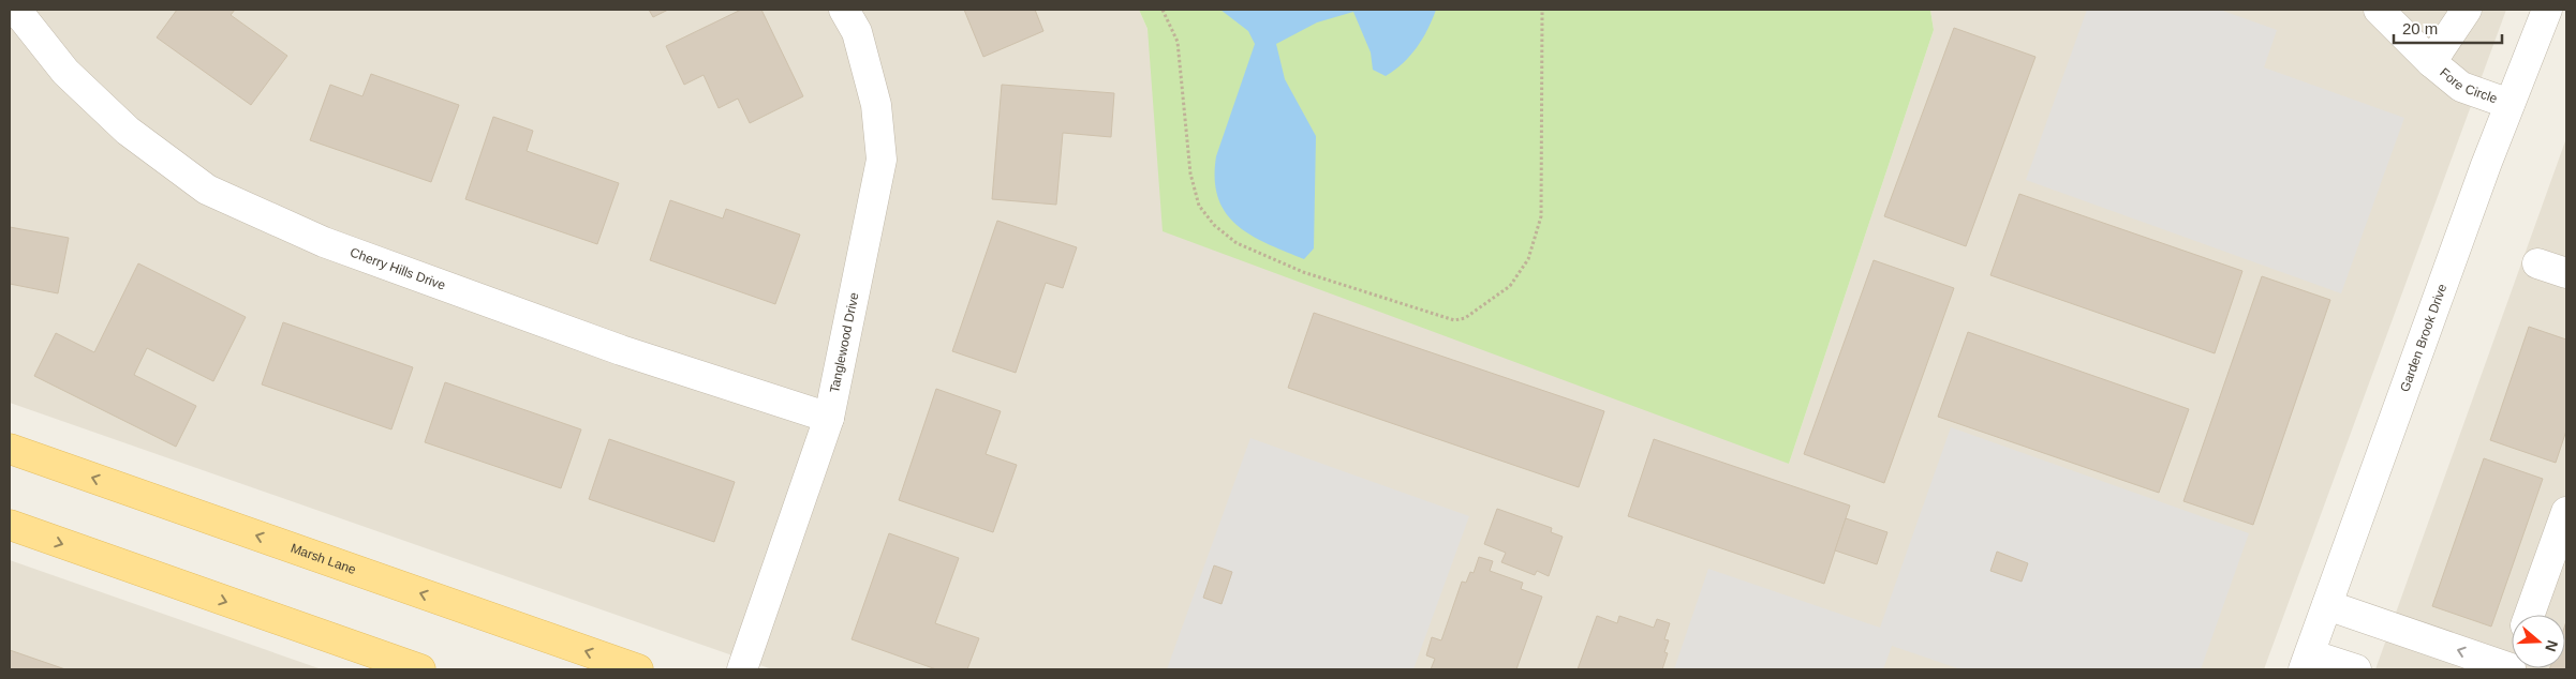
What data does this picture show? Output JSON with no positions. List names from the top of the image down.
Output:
{
  "streets": {
    "main road": ["Marsh Lane"],
    "street": [
      "Fore Circle",
      "Cherry Hills Drive",
      "Garden Brook Drive",
      "Tanglewood Drive"
    ]
  },
  "crossings": [
    ["Fore Circle", "Garden Brook Drive"],
    ["Cherry Hills Drive", "Tanglewood Drive"]
  ],
  "scale_bar": "20 m",
  "north": "right"
}
